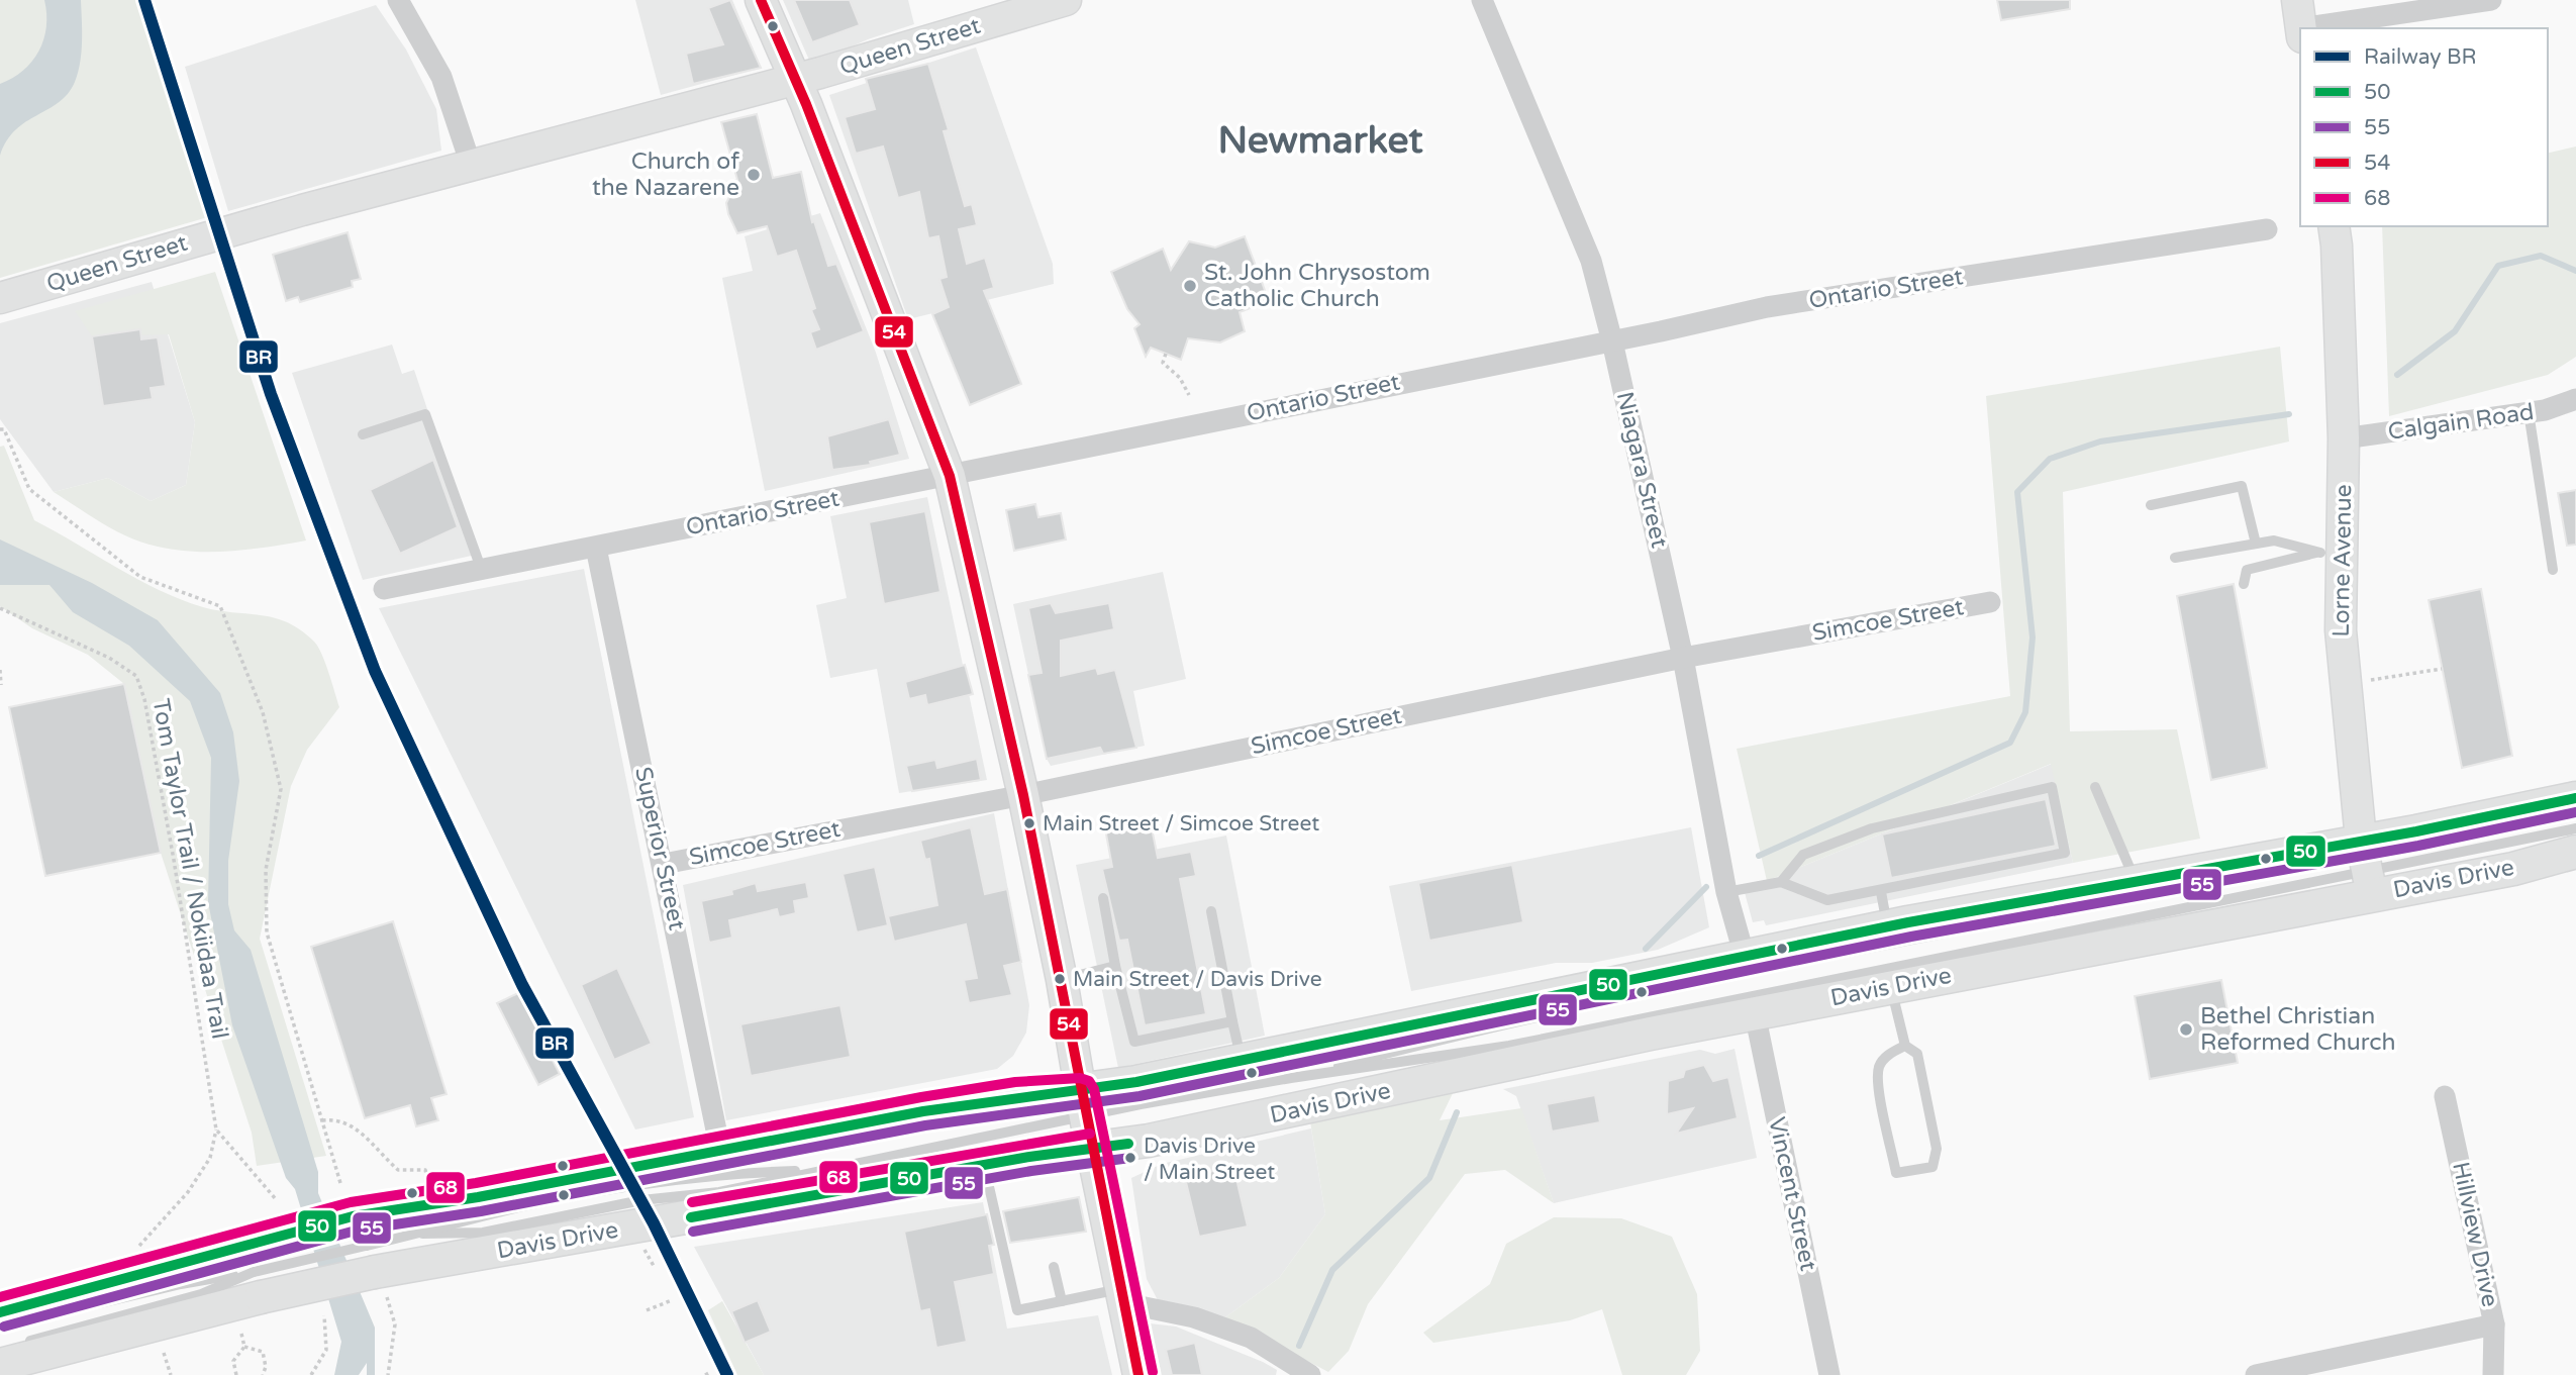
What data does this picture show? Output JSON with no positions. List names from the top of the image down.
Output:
{
  "streets": {
    "main road": ["Queen Street", "Lorne Avenue", "Davis Drive"],
    "street": [
      "Ontario Street",
      "Calgain Road",
      "Niagara Street",
      "Simcoe Street",
      "Superior Street",
      "Vincent Street",
      "Hillview Drive"
    ],
    "path": ["Tom Taylor Trail / Nokiidaa Trail"]
  },
  "crossings": [
    ["Ontario Street", "Niagara Street"],
    ["Ontario Street", "Superior Street"],
    ["Calgain Road", "Lorne Avenue"],
    ["Niagara Street", "Simcoe Street"],
    ["Niagara Street", "Davis Drive"],
    ["Lorne Avenue", "Davis Drive"],
    ["Simcoe Street", "Superior Street"],
    ["Superior Street", "Davis Drive"],
    ["Davis Drive", "Vincent Street"]
  ],
  "districts": ["Newmarket"],
  "places": [
    "Church of the Nazarene",
    "St. John Chrysostom Catholic Church",
    "Main Street / Simcoe Street",
    "Main Street / Davis Drive",
    "Bethel Christian Reformed Church",
    "Davis Drive / Main Street"
  ],
  "lines": [
    "rail line BR",
    "transit line 54",
    "transit line 50",
    "transit line 55",
    "transit line 68"
  ],
  "legend": [
    "Railway BR",
    "50",
    "55",
    "54",
    "68"
  ]
}
